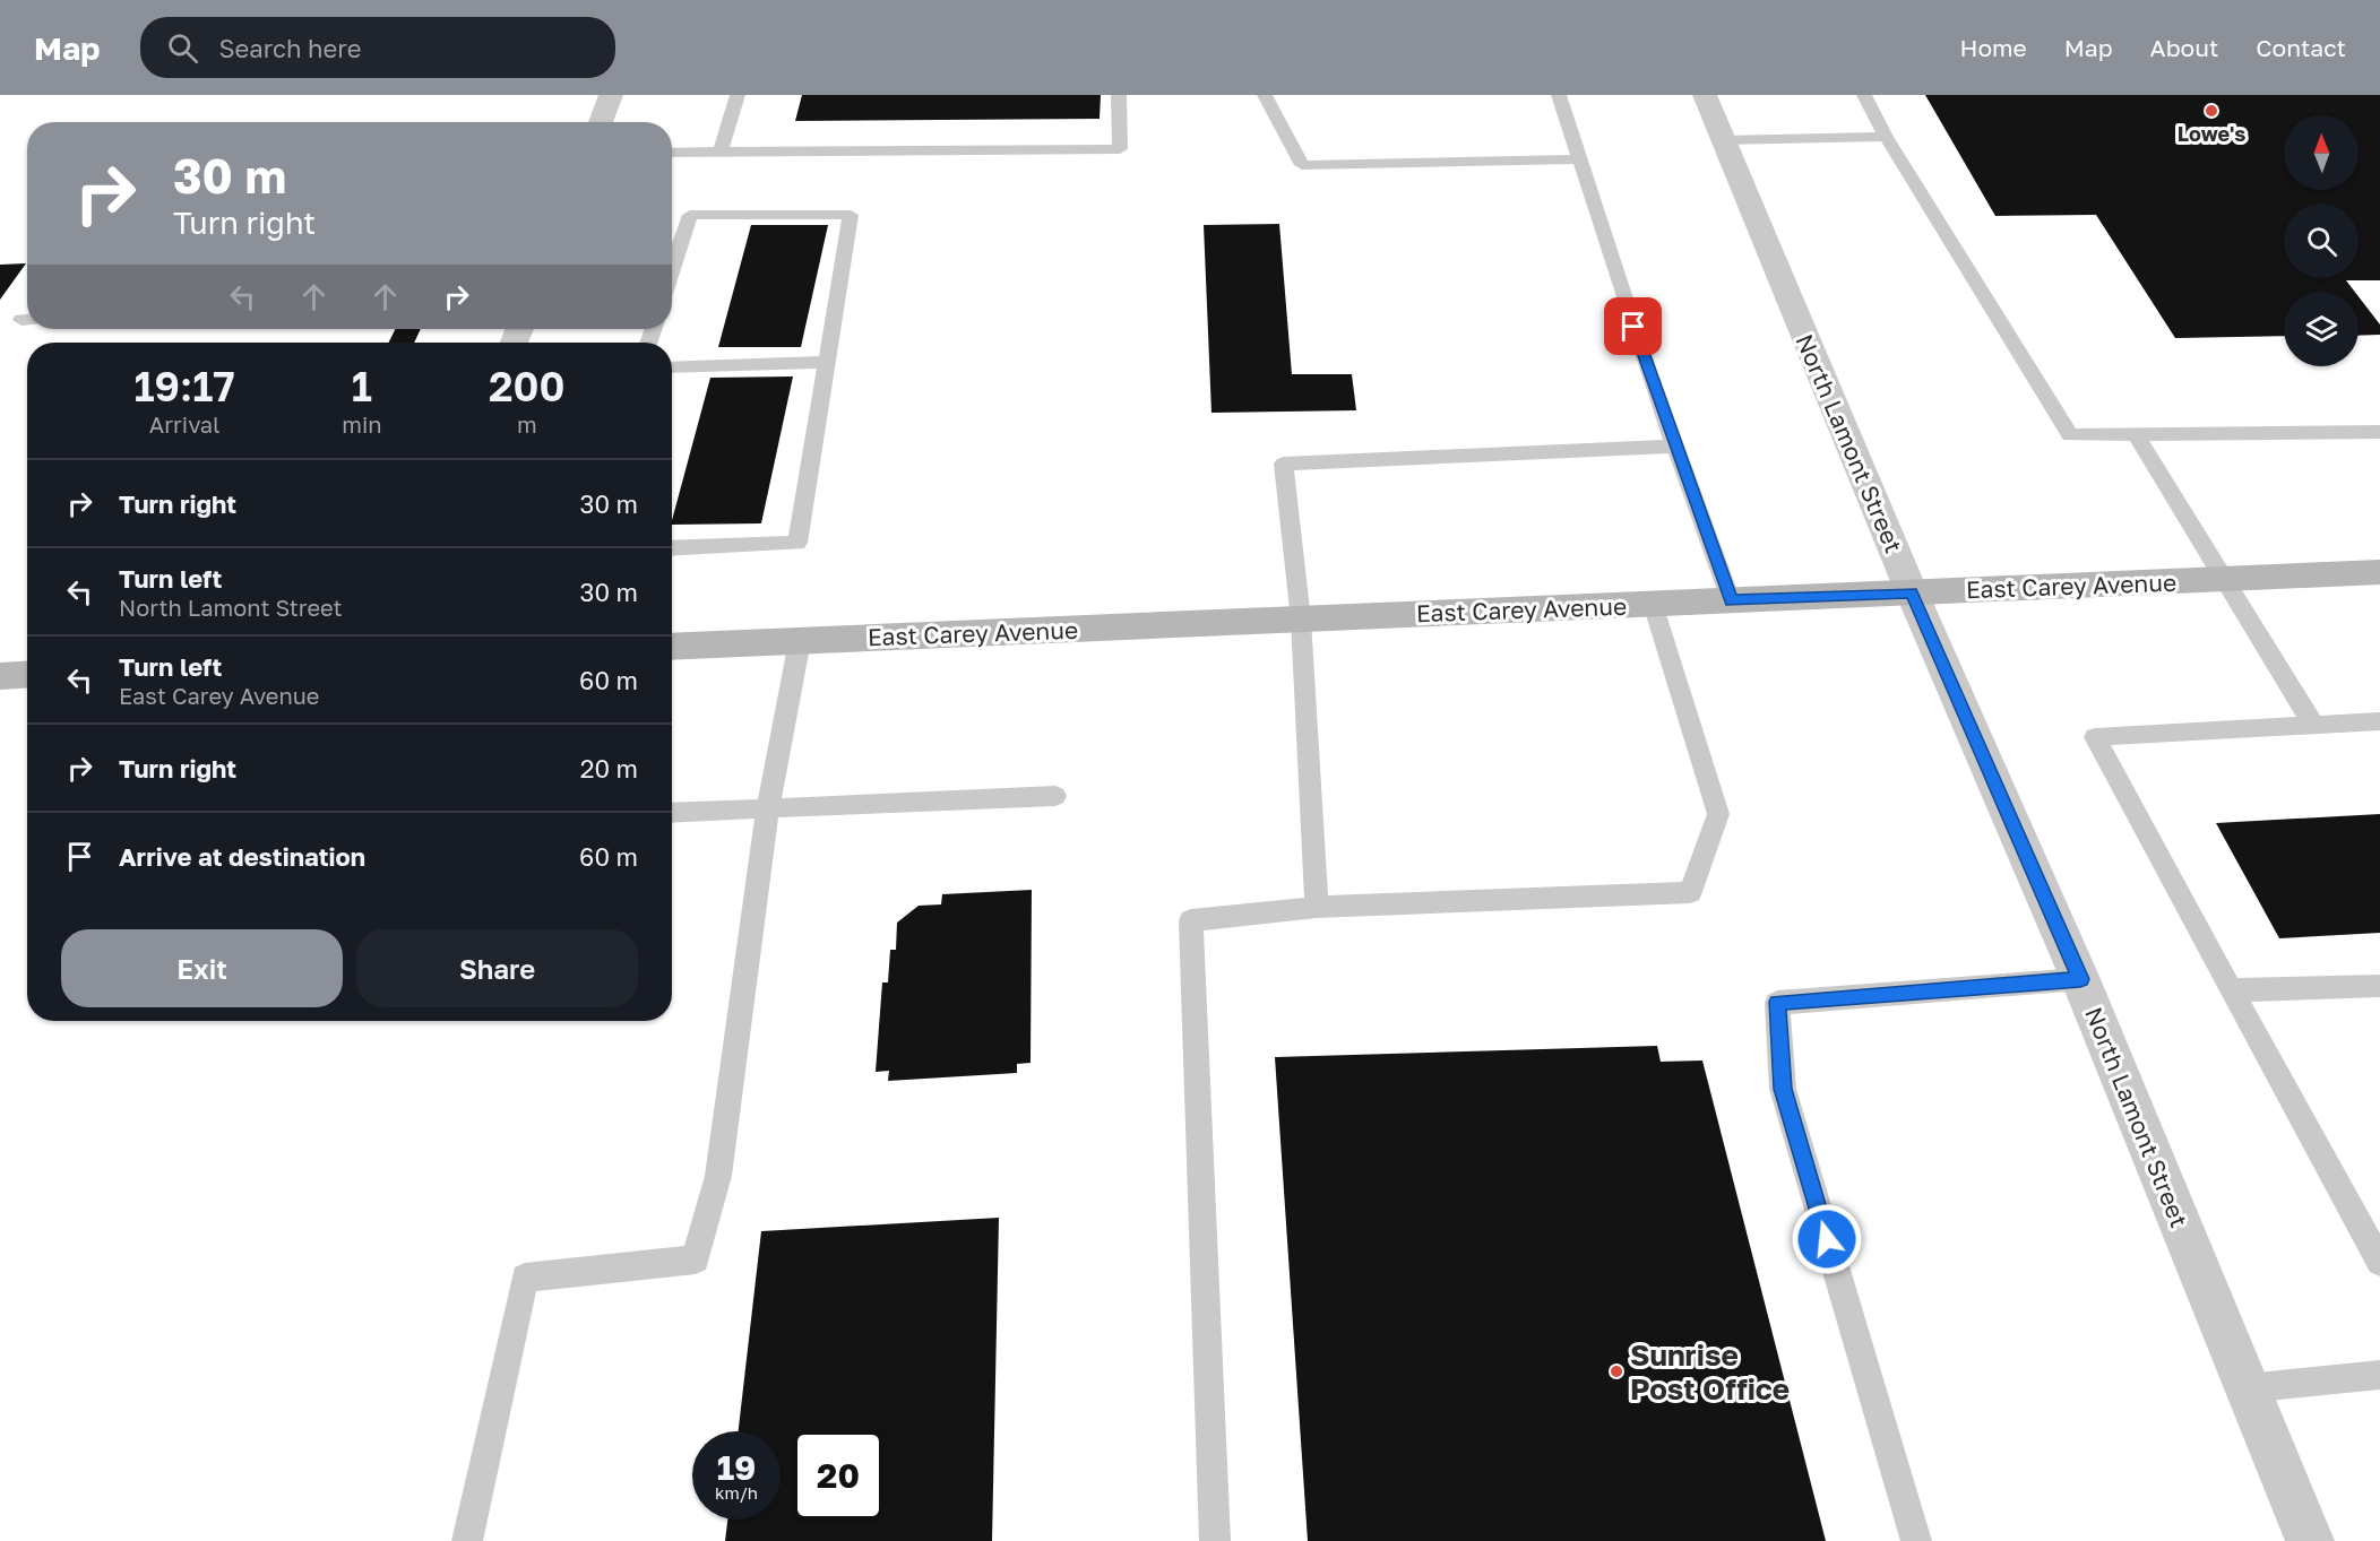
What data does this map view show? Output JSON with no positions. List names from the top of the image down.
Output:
{
  "streets": {
    "main road": ["East Carey Avenue"],
    "street": ["North Lamont Street"]
  },
  "crossings": [
    ["North Lamont Street", "East Carey Avenue"]
  ],
  "places": ["Lowe's", "Sunrise Post Office"],
  "north": "top",
  "page": {
    "header": "Map",
    "search": "Search here",
    "nav": [
      "Home",
      "Map",
      "About",
      "Contact"
    ],
    "turn": ["30 m", "Turn right"],
    "eta": [
      "19:17",
      "Arrival",
      "1",
      "min",
      "200",
      "m"
    ],
    "list": [
      {
        "name": "Turn right",
        "value": "30 m"
      },
      {
        "name": "Turn left",
        "note": "North Lamont Street",
        "value": "30 m"
      },
      {
        "name": "Turn left",
        "note": "East Carey Avenue",
        "value": "60 m"
      },
      {
        "name": "Turn right",
        "value": "20 m"
      },
      {
        "name": "Arrive at destination",
        "value": "60 m"
      }
    ],
    "buttons": ["Exit", "Share"],
    "speed": "19 km/h",
    "limit": "20"
  }
}
